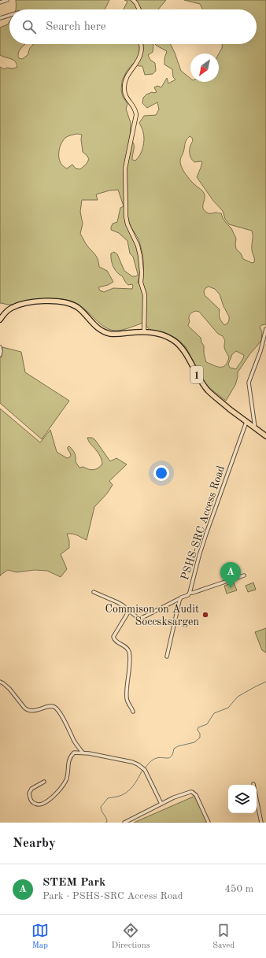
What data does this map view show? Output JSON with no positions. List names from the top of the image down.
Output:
{
  "streets": {
    "highway": ["1"],
    "street": ["PSHS-SRC Access Road"]
  },
  "crossings": [
    ["1", "PSHS-SRC Access Road"]
  ],
  "places": ["Commison on Audit Soccsksargen"],
  "north": "bottom left",
  "page": {
    "search": "Search here",
    "pins": "A",
    "heading": "Nearby",
    "list": [
      {
        "mark": "A",
        "name": "STEM Park",
        "note": "Park · PSHS-SRC Access Road",
        "value": "450 m"
      }
    ],
    "nav": ["Map", "Directions", "Saved"]
  }
}
